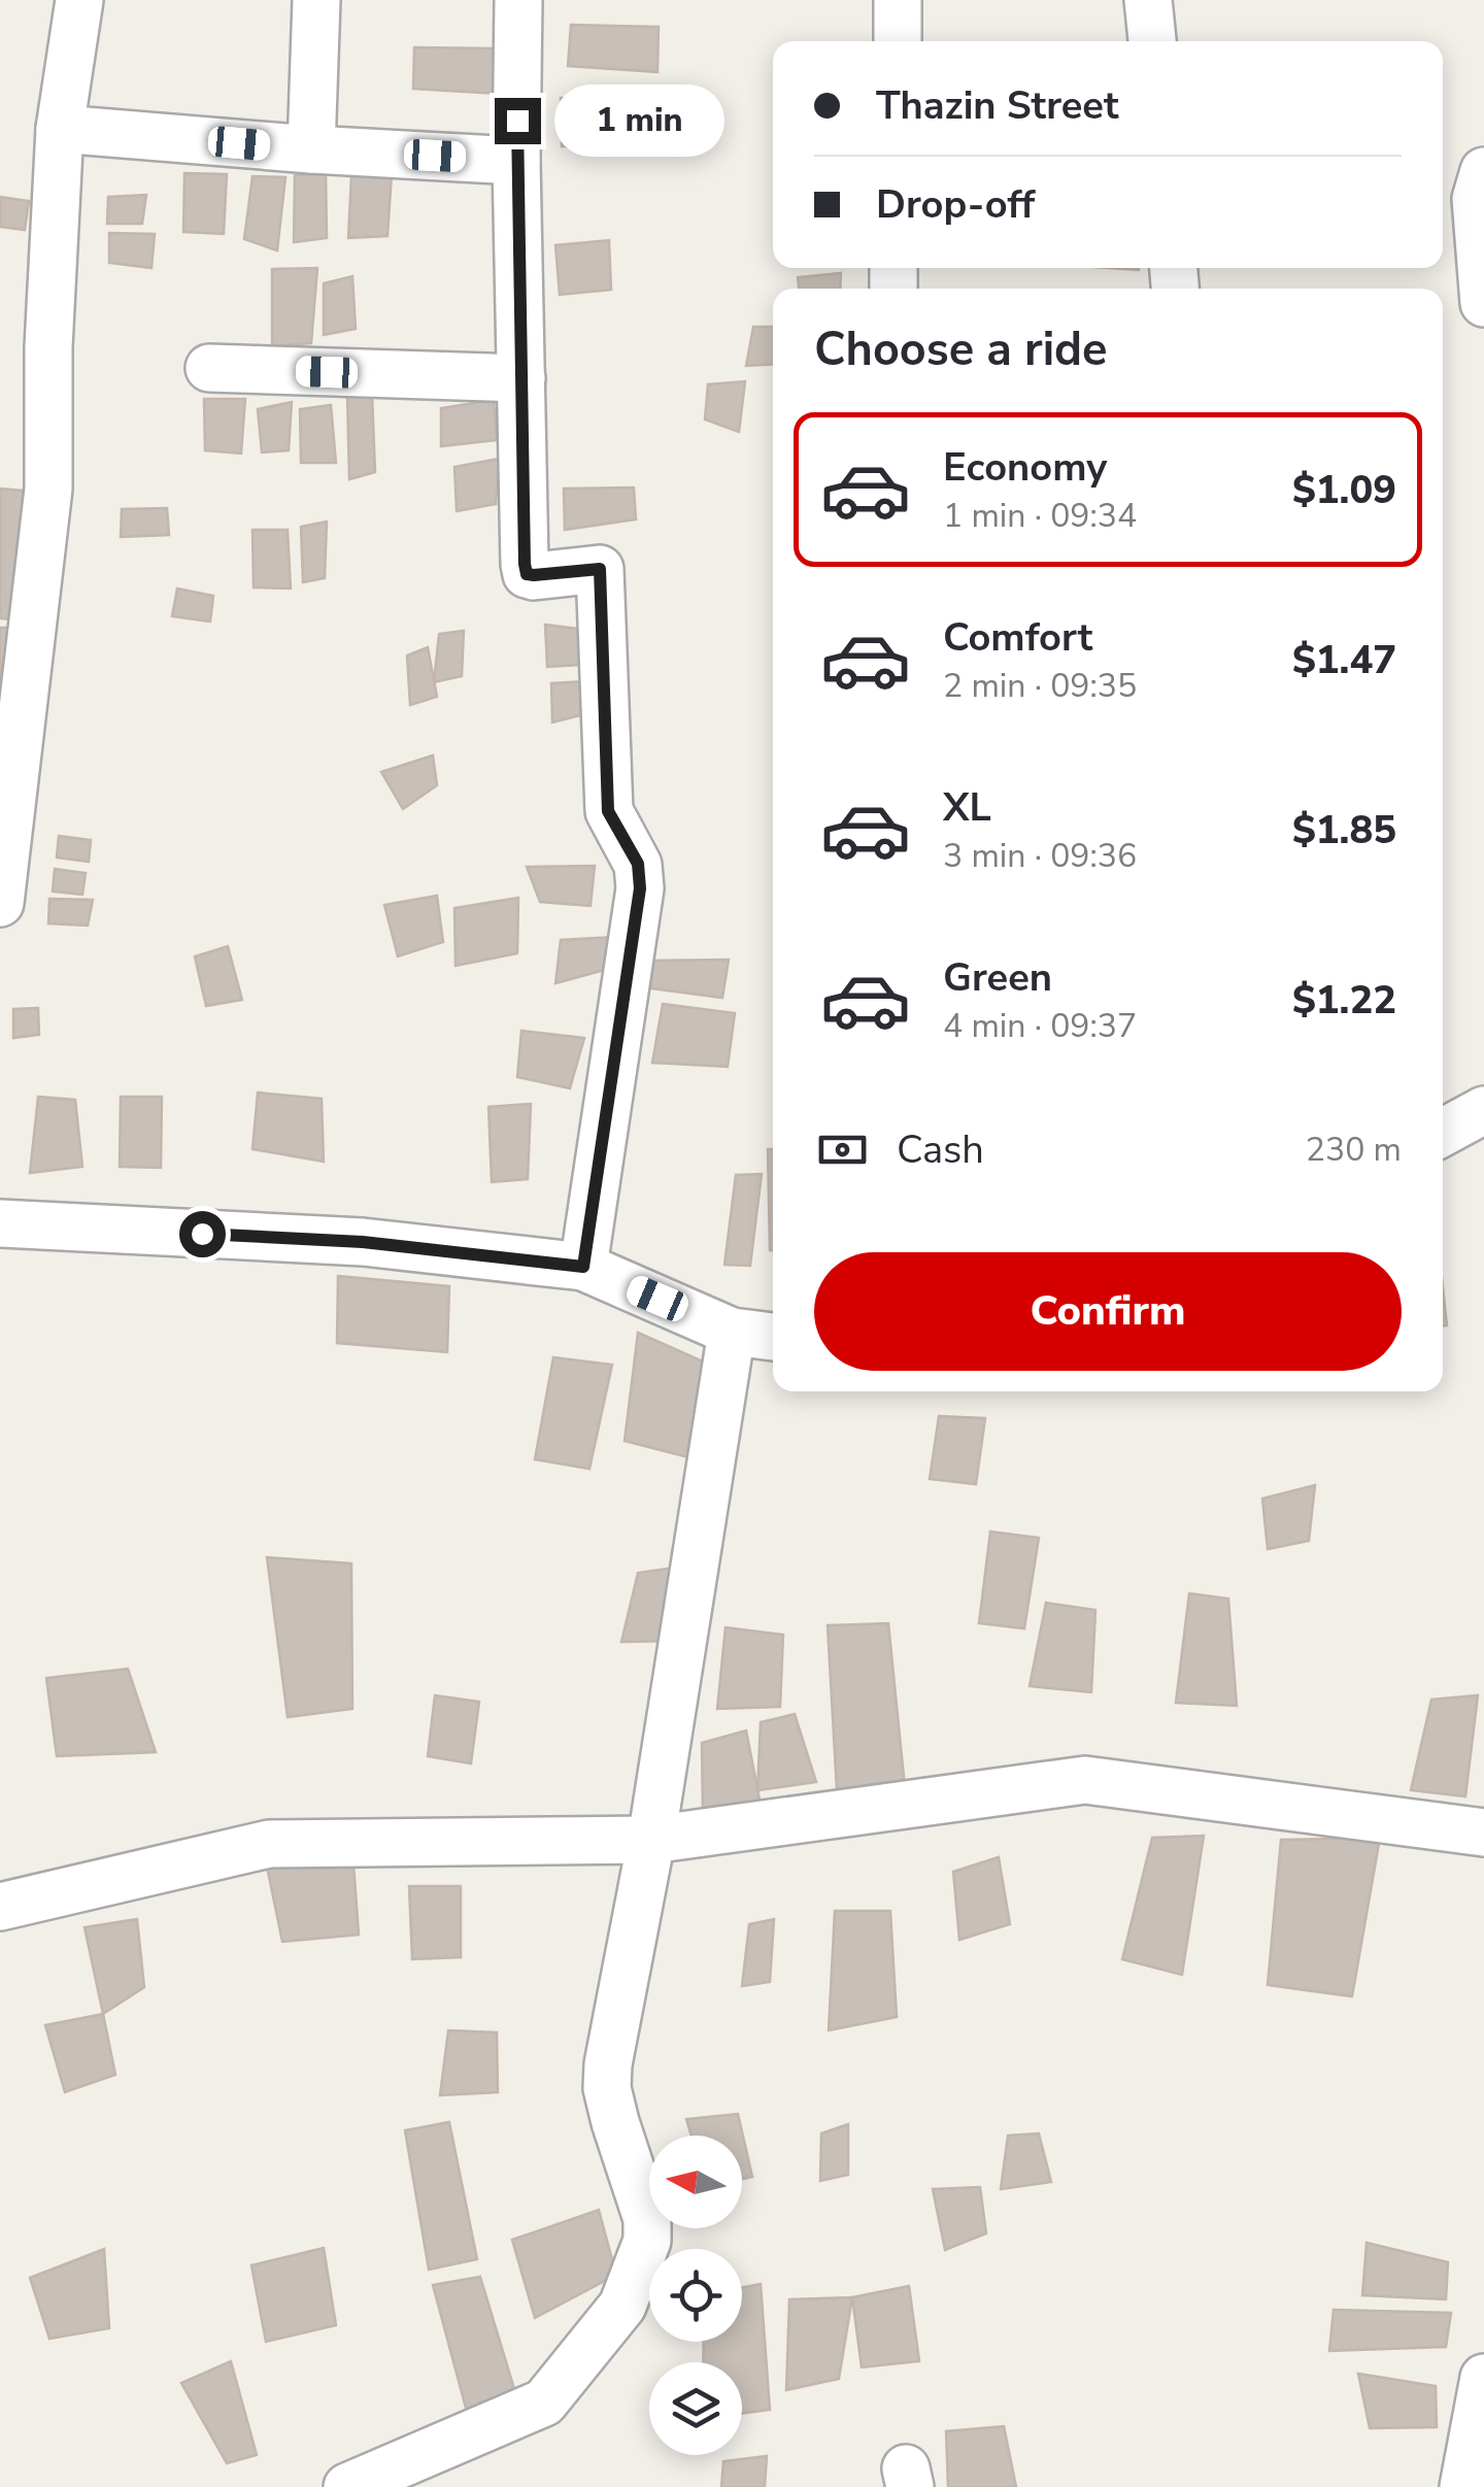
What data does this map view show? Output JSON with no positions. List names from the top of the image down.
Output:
{
  "north": "left",
  "page": {
    "banner": ["Thazin Street", "Drop-off"],
    "bubble": "1 min",
    "heading": "Choose a ride",
    "list": [
      {
        "name": "Economy",
        "note": "1 min · 09:34",
        "value": "$1.09"
      },
      {
        "name": "Comfort",
        "note": "2 min · 09:35",
        "value": "$1.47"
      },
      {
        "name": "XL",
        "note": "3 min · 09:36",
        "value": "$1.85"
      },
      {
        "name": "Green",
        "note": "4 min · 09:37",
        "value": "$1.22"
      }
    ],
    "pay": ["Cash", "230 m"],
    "buttons": "Confirm"
  }
}
